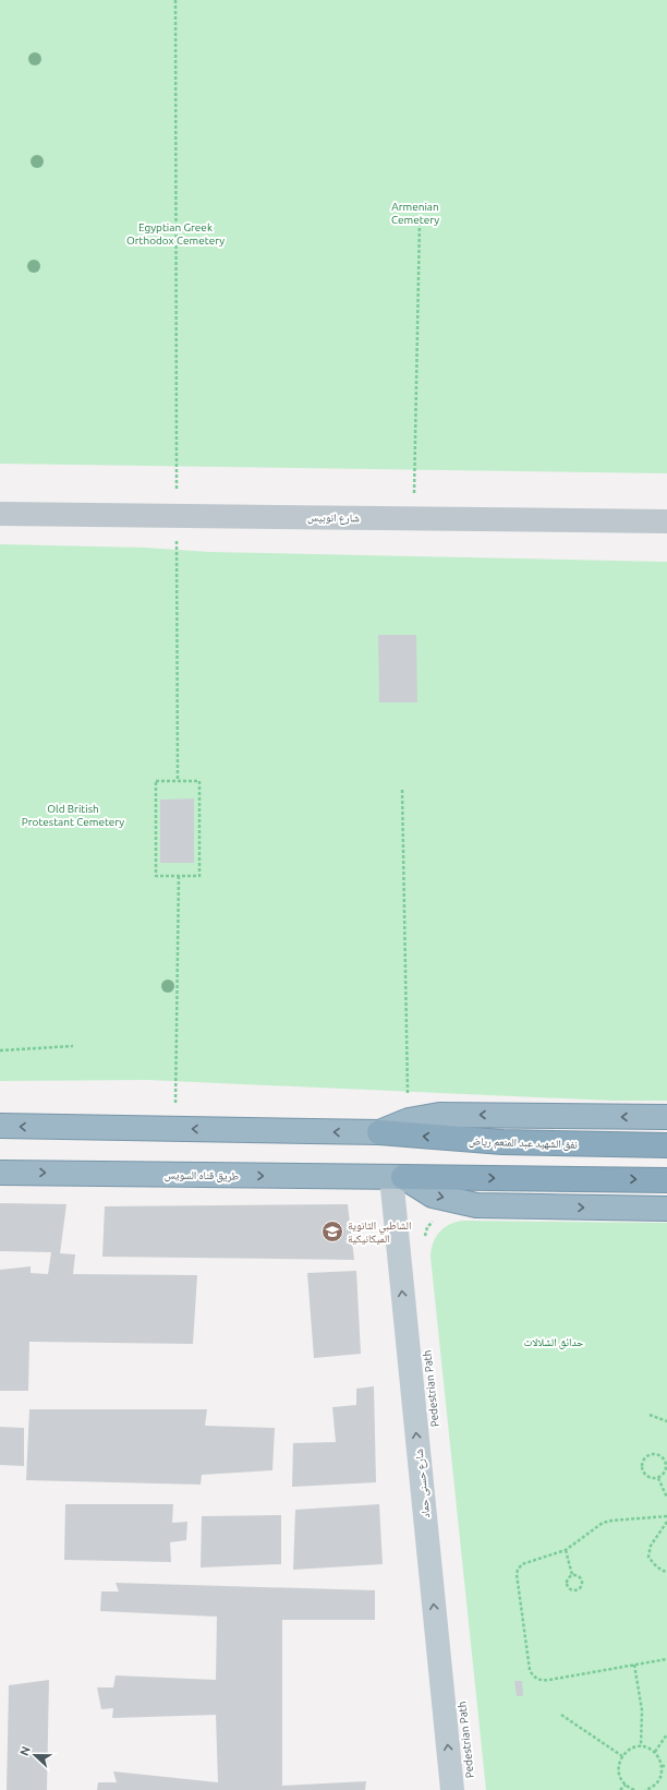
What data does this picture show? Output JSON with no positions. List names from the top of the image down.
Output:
{
  "streets": {
    "highway": ["نفق الشهيد عبد المنعم رياض", "طريق قناه السويس"],
    "main road": ["شارع حسنى حماد"],
    "street": ["شارع انوبيس"]
  },
  "crossings": [
    ["طريق قناه السويس", "شارع حسنى حماد"]
  ],
  "one_way": ["شارع حسنى حماد"],
  "parks": [
    "Armenian Cemetery",
    "Egyptian Greek Orthodox Cemetery",
    "Old British Protestant Cemetery",
    "حدائق الشلالات"
  ],
  "places": {
    "school or university": ["الشاطبي الثانوية الميكانيكية"]
  },
  "north": "left"
}
